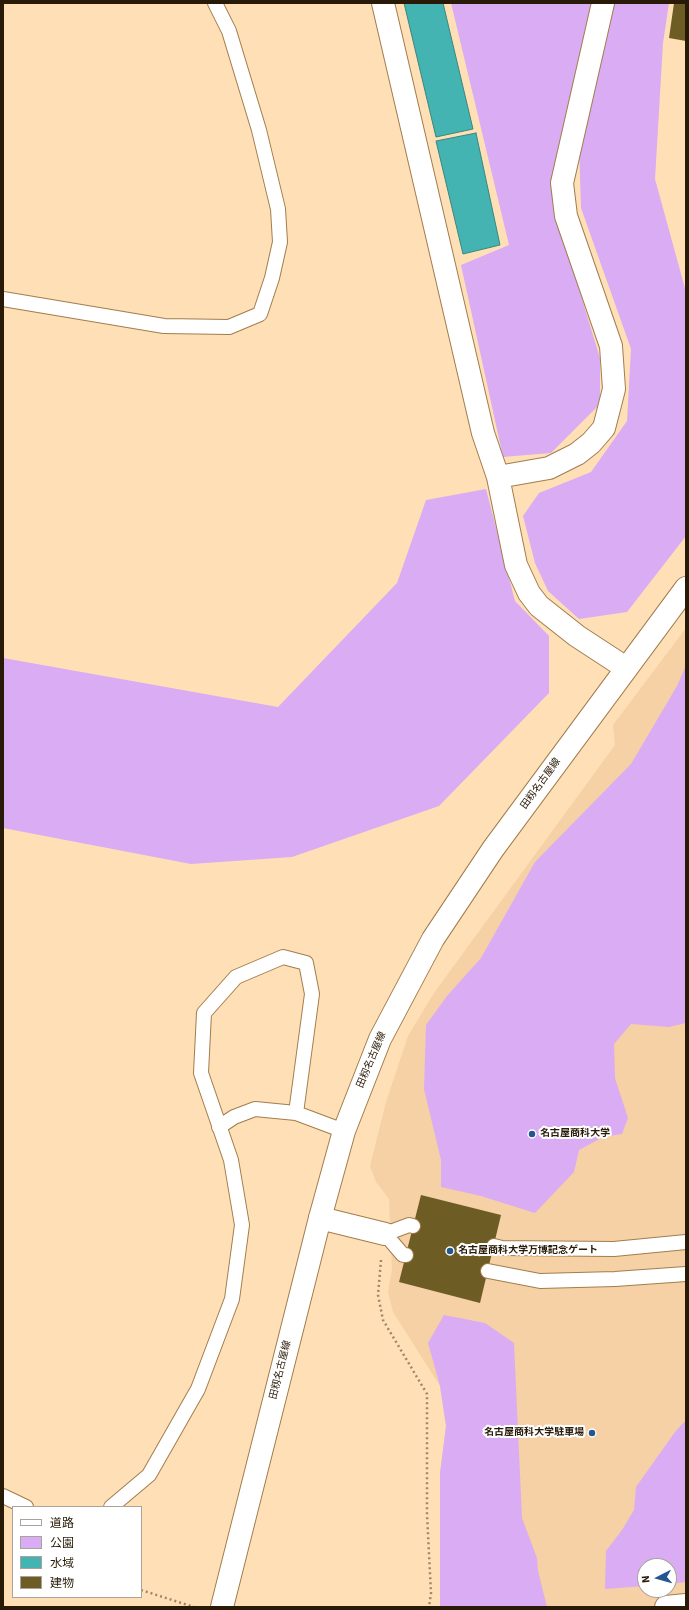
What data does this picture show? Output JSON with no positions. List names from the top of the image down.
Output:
{
  "streets": {
    "street": ["田籾名古屋線"]
  },
  "places": ["名古屋商科大学", "名古屋商科大学万博記念ゲート", "名古屋商科大学駐車場"],
  "legend": [
    "道路",
    "公園",
    "水域",
    "建物"
  ],
  "north": "left"
}
